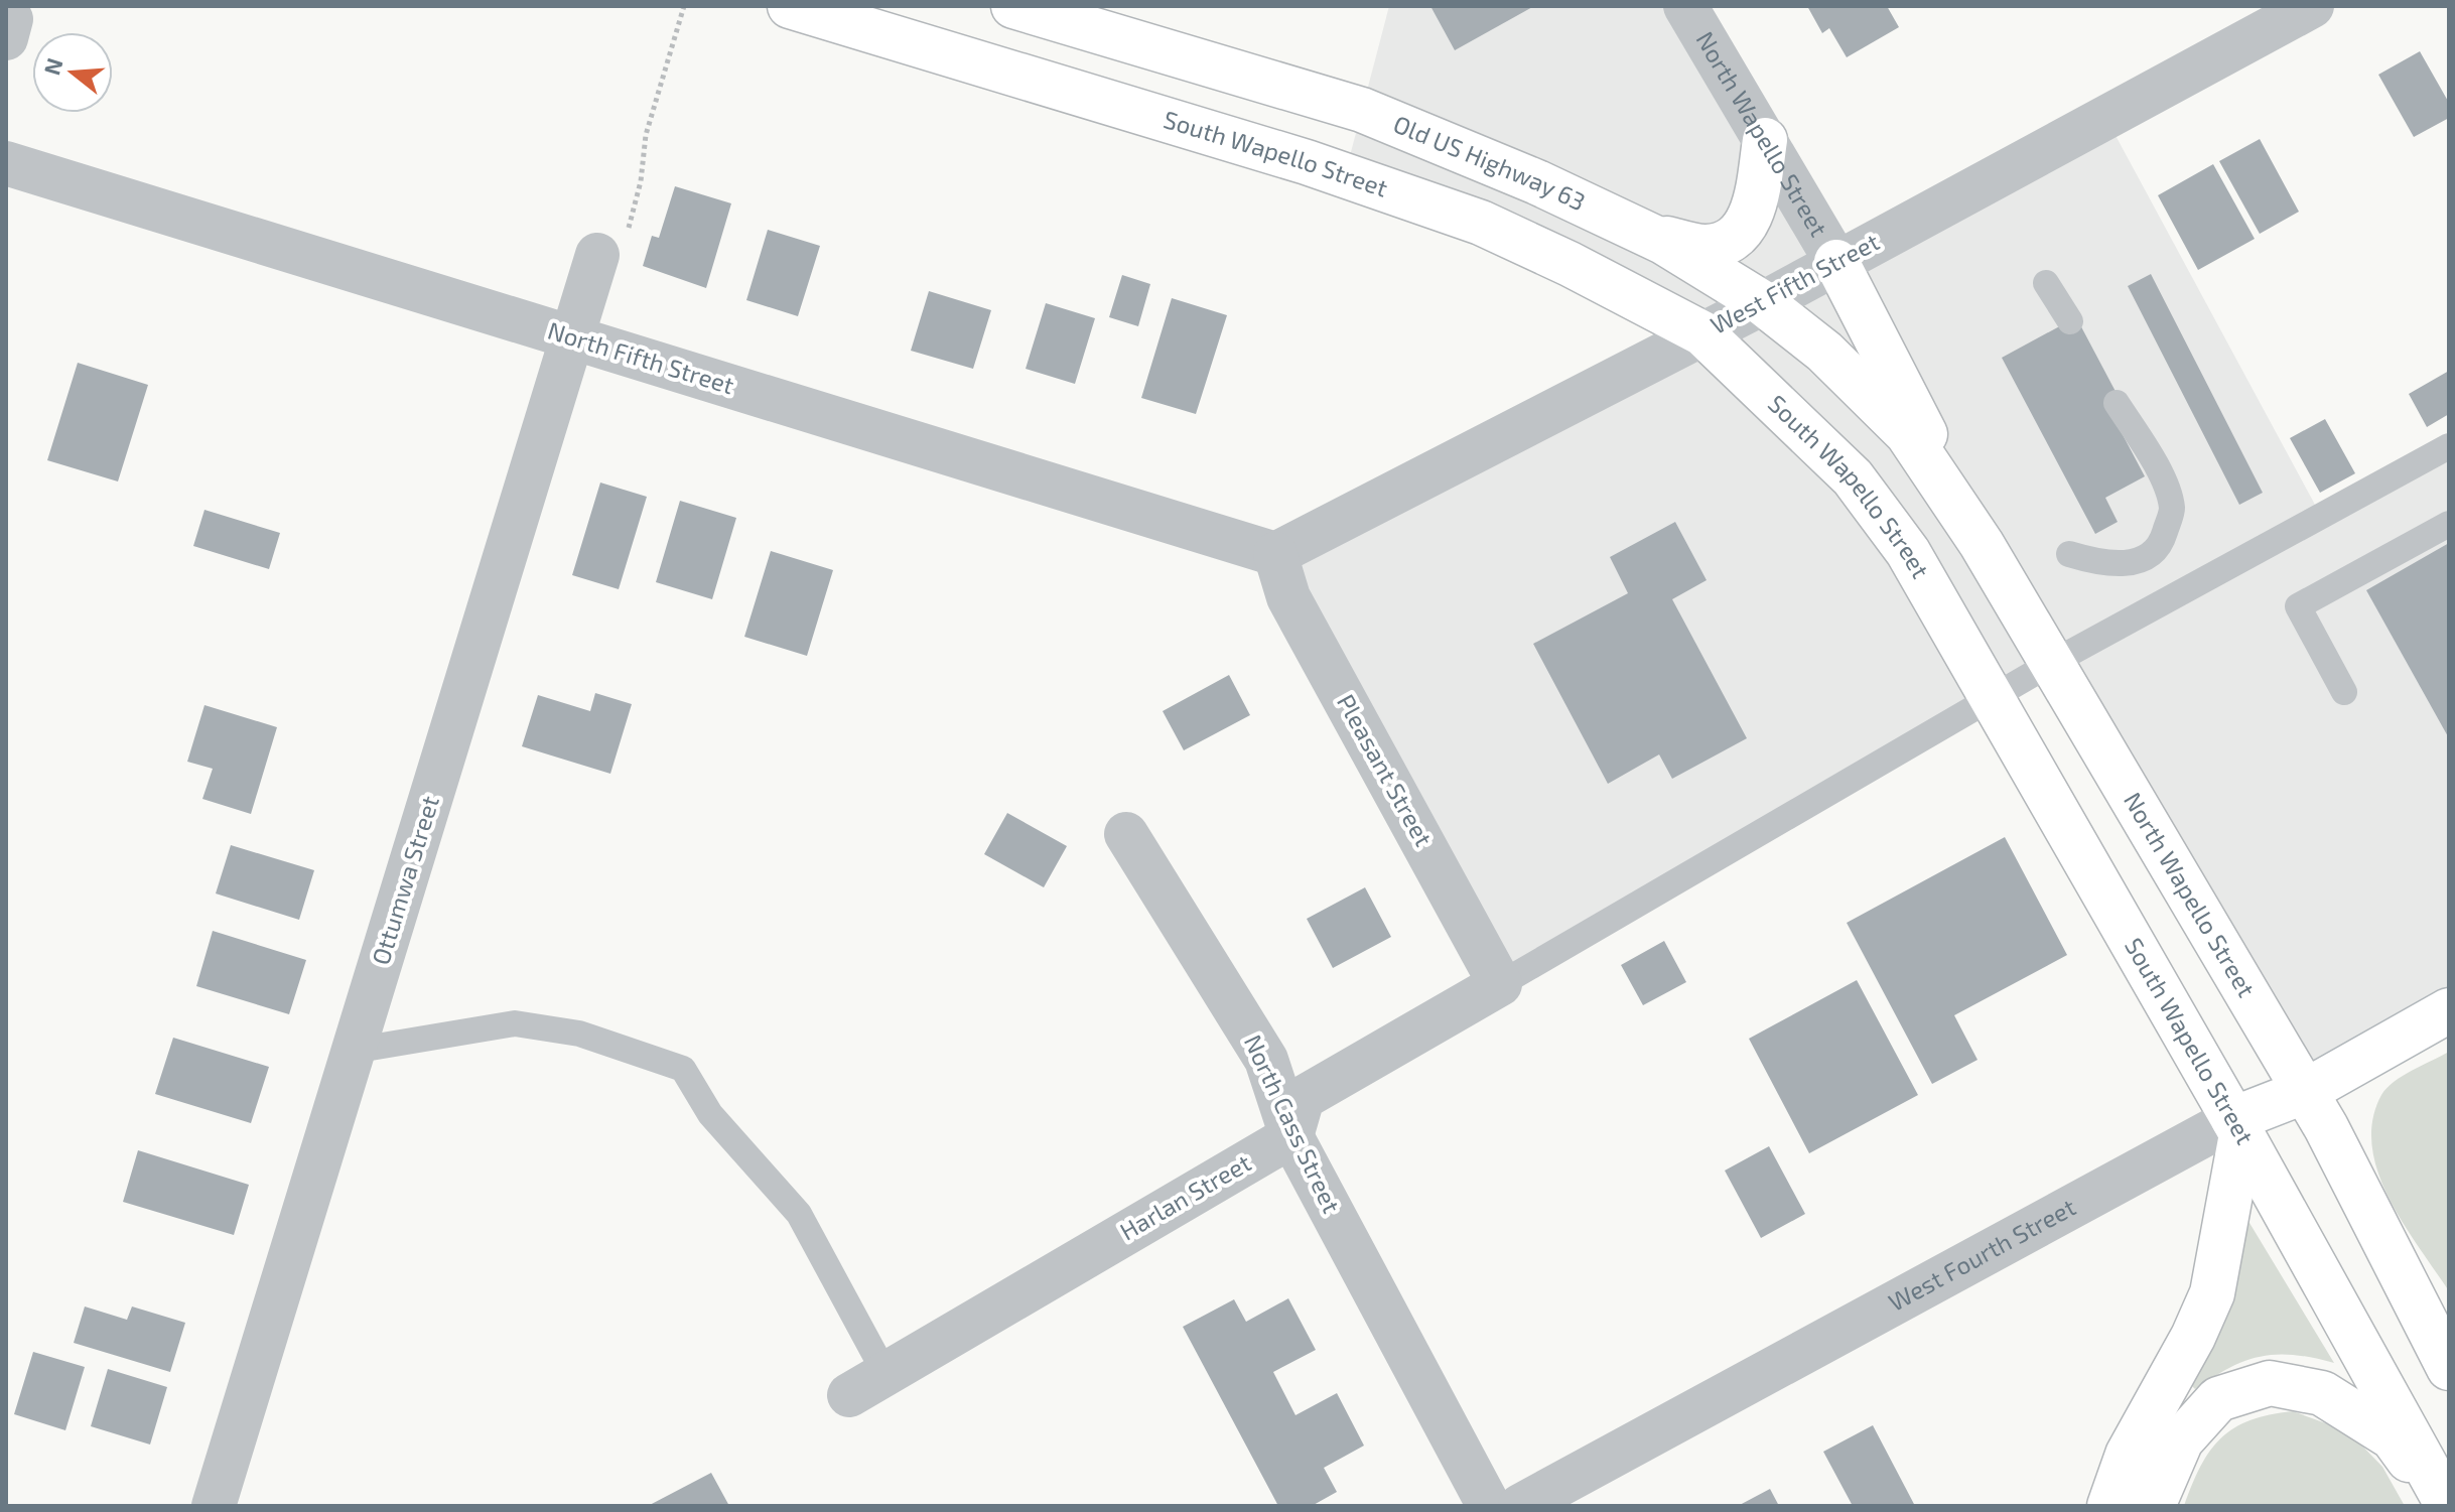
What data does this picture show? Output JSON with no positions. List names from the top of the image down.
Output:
{
  "streets": {
    "main road": [
      "North Wapello Street",
      "South Wapello Street",
      "Old US Highway 63",
      "West Fourth Street"
    ],
    "street": [
      "West Fifth Street",
      "North Fifth Street",
      "Pleasant Street",
      "Ottumwa Street",
      "North Cass Street",
      "Harlan Street"
    ]
  },
  "crossings": [
    ["North Wapello Street", "Old US Highway 63"],
    ["North Wapello Street", "West Fifth Street"],
    ["North Wapello Street", "West Fourth Street"],
    ["South Wapello Street", "West Fifth Street"],
    ["South Wapello Street", "West Fourth Street"],
    ["Old US Highway 63", "West Fifth Street"],
    ["West Fifth Street", "North Fifth Street"],
    ["West Fifth Street", "Pleasant Street"],
    ["North Fifth Street", "Pleasant Street"],
    ["North Fifth Street", "Ottumwa Street"],
    ["North Cass Street", "Harlan Street"]
  ],
  "north": "left"
}
